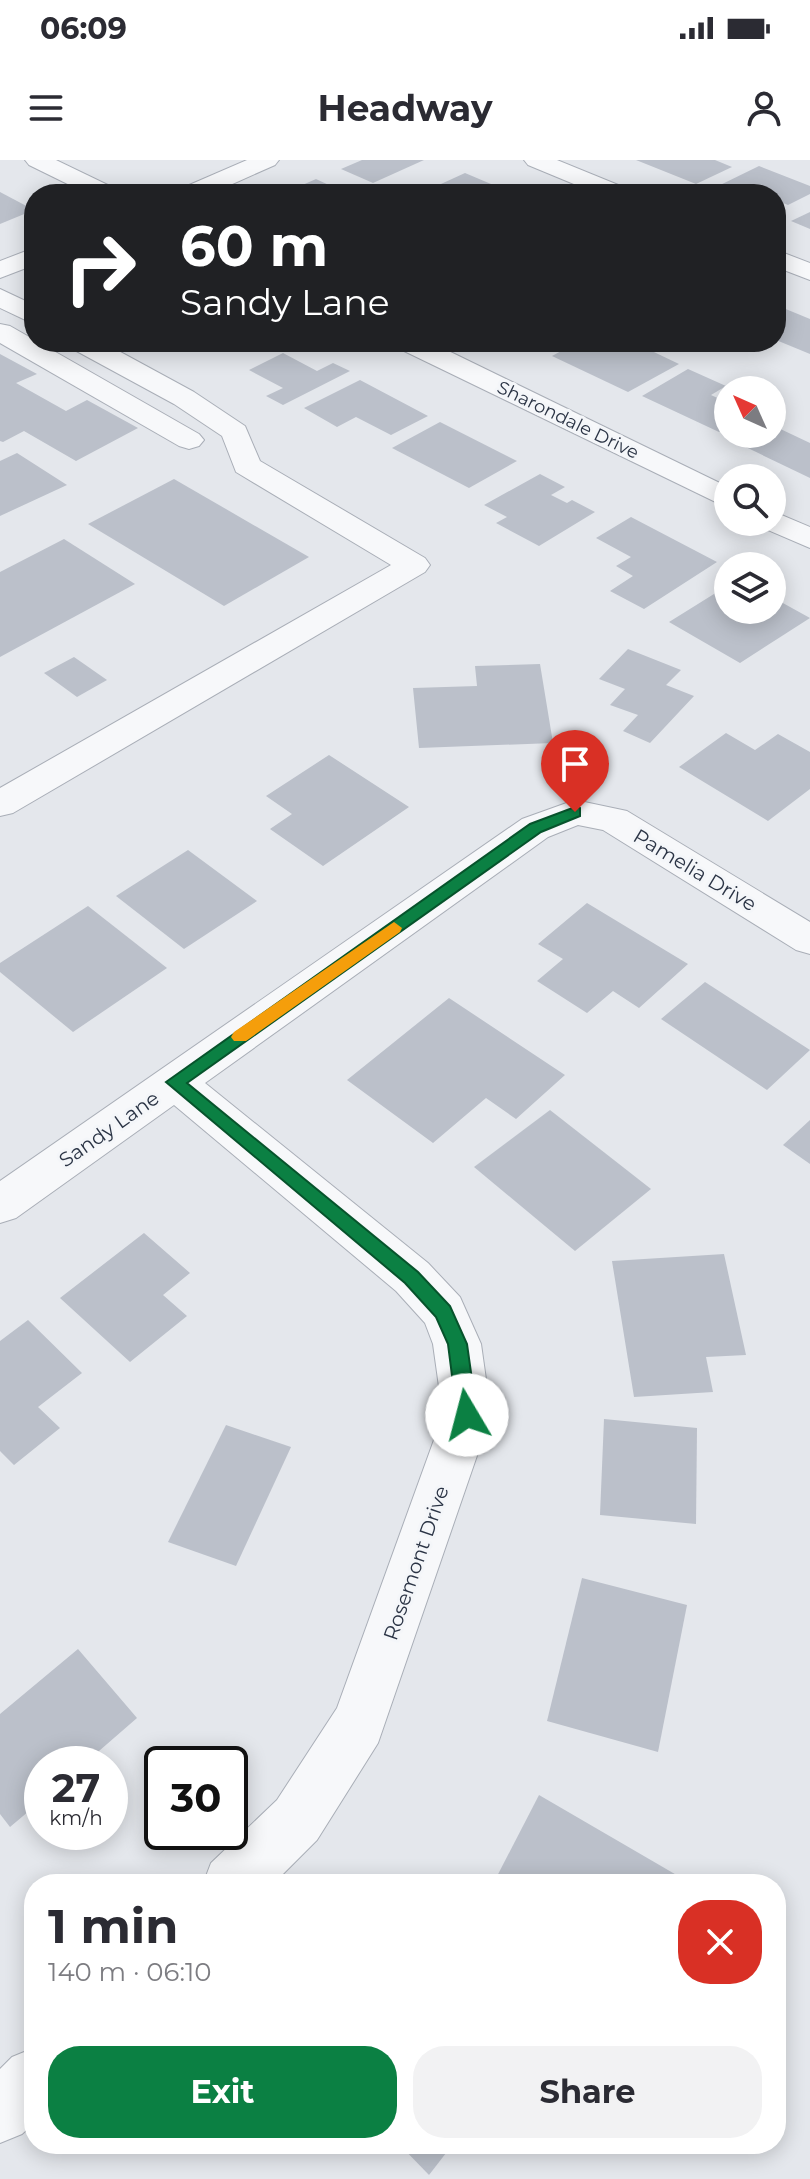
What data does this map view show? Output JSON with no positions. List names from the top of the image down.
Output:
{
  "streets": {
    "street": [
      "Sharondale Drive",
      "Pamelia Drive",
      "Sandy Lane",
      "Rosemont Drive"
    ]
  },
  "crossings": [
    ["Pamelia Drive", "Sandy Lane"],
    ["Sandy Lane", "Rosemont Drive"]
  ],
  "north": "top left",
  "page": {
    "status": "06:09",
    "header": "Headway",
    "turn": ["60 m", "Sandy Lane"],
    "speed": "27 km/h",
    "limit": "30",
    "heading": ["1 min", "140 m · 06:10"],
    "buttons": ["Exit", "Share"]
  }
}
